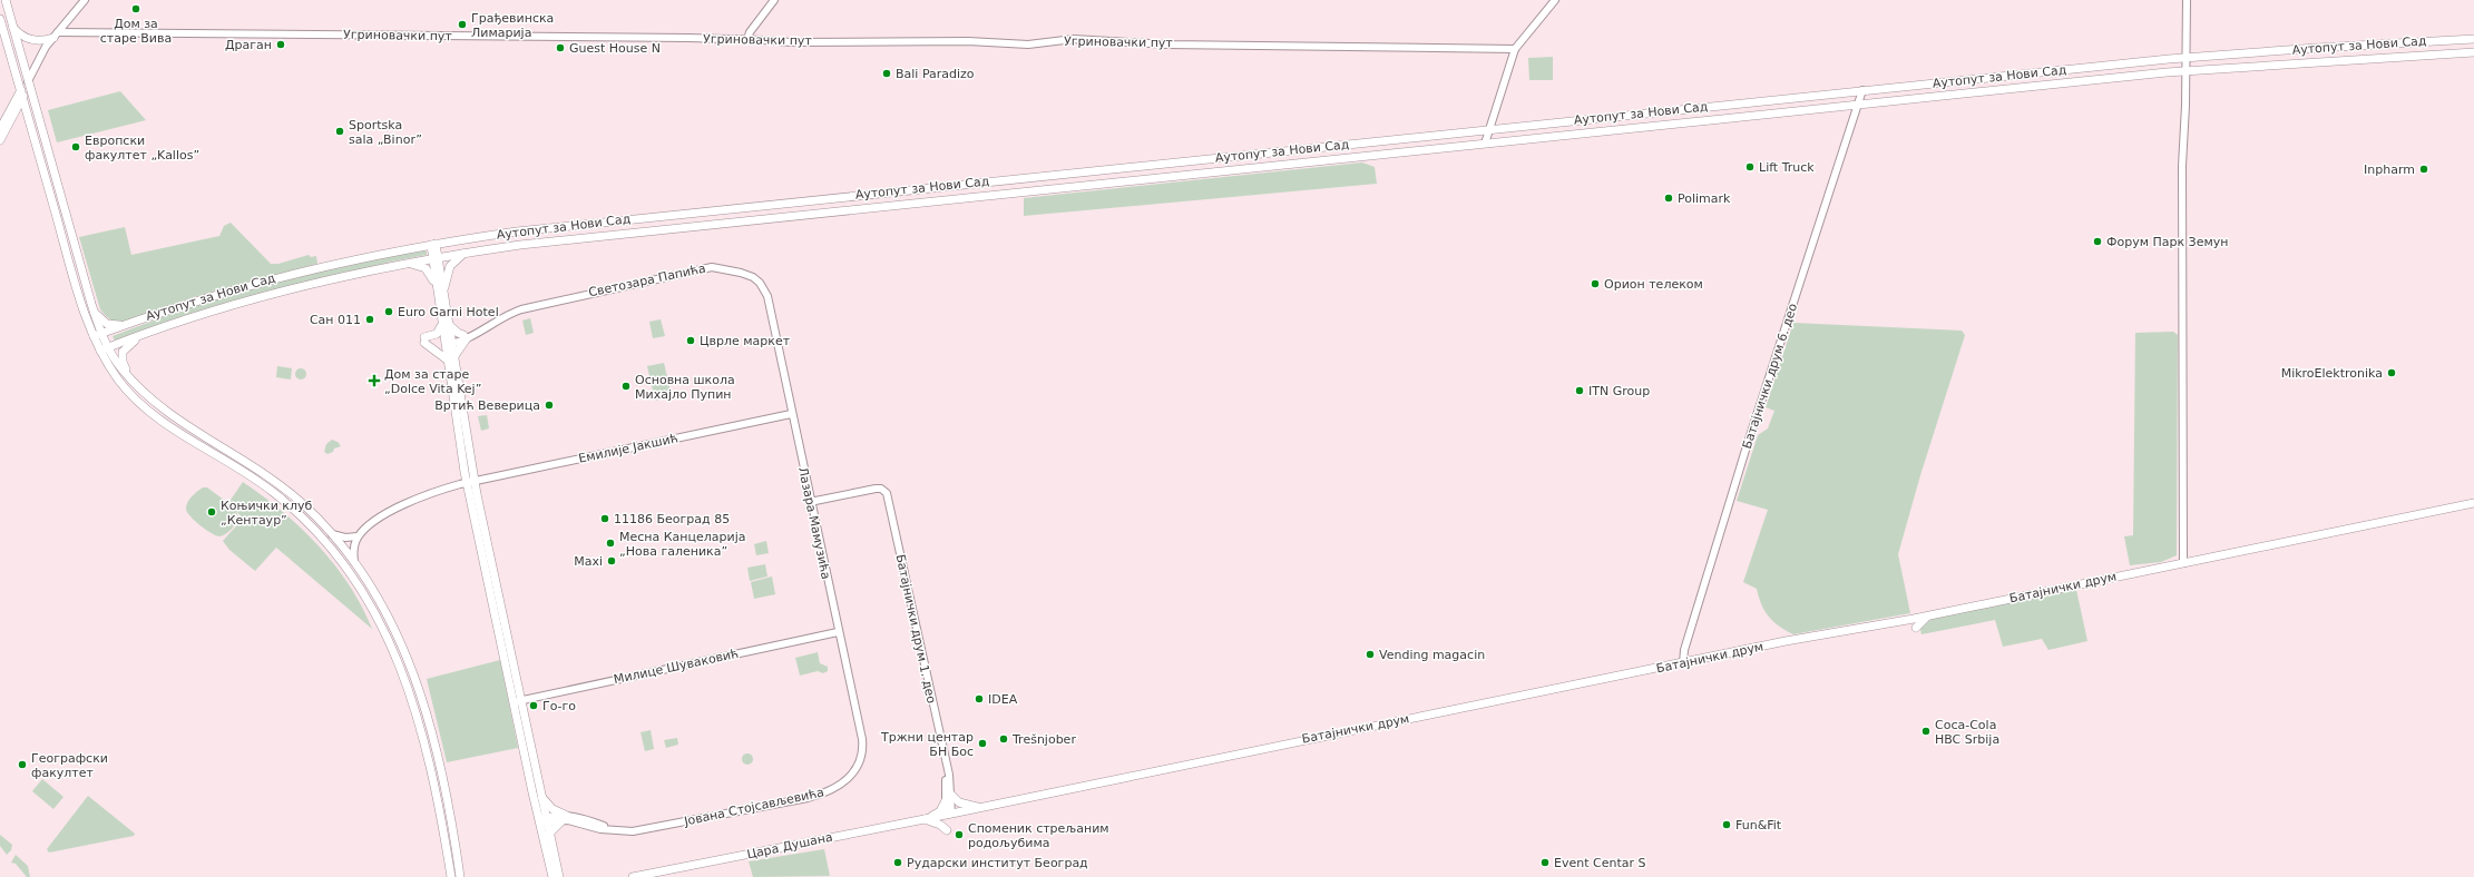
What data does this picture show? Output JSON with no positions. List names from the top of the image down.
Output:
{
  "streets": {
    "main road": ["Аутопут за Нови Сад", "Батајнички друм", "Цара Душана"],
    "street": [
      "Угриновачки пут",
      "Светозара Папића",
      "Батајнички друм 6. део",
      "Емилије Јакшић",
      "Лазара Мамузића",
      "Батајнички друм 1. део",
      "Милице Шуваковић",
      "Јована Стојсављевића"
    ]
  },
  "crossings": [
    ["Аутопут за Нови Сад", "Батајнички друм 6. део"],
    ["Светозара Папића", "Емилије Јакшић"],
    ["Светозара Папића", "Лазара Мамузића"],
    ["Батајнички друм 6. део", "Батајнички друм"],
    ["Емилије Јакшић", "Лазара Мамузића"],
    ["Лазара Мамузића", "Батајнички друм 1. део"],
    ["Лазара Мамузића", "Милице Шуваковић"],
    ["Лазара Мамузића", "Јована Стојсављевића"],
    ["Батајнички друм", "Батајнички друм 1. део"],
    ["Батајнички друм", "Цара Душана"],
    ["Батајнички друм 1. део", "Цара Душана"],
    ["Милице Шуваковић", "Јована Стојсављевића"]
  ],
  "places": {
    "other": [
      "Дом за старе Вива",
      "Грађевинска Лимарија",
      "Драган",
      "Guest House N",
      "Bali Paradizo",
      "Sportska sala „Binor”",
      "Европски факултет „Kallos”",
      "Lift Truck",
      "Inpharm",
      "Polimark",
      "Форум Парк Земун",
      "Орион телеком",
      "Euro Garni Hotel",
      "Сан 011",
      "Цврле маркет",
      "MikroElektronika",
      "Основна школа Михајло Пупин",
      "ITN Group",
      "Вртић Веверица",
      "Коњички клуб „Кентаур”",
      "11186 Београд 85",
      "Месна Канцеларија „Нова галеника”",
      "Maxi",
      "Vending magacin",
      "IDEA",
      "Го-го",
      "Coca-Cola HBC Srbija",
      "Trešnjober",
      "Тржни центар БН Бос",
      "Географски факултет",
      "Fun&Fit",
      "Споменик стрељаним родољубима",
      "Рударски институт Београд",
      "Event Centar S"
    ],
    "health": ["Дом за старе „Dolce Vita Kej”"]
  }
}
